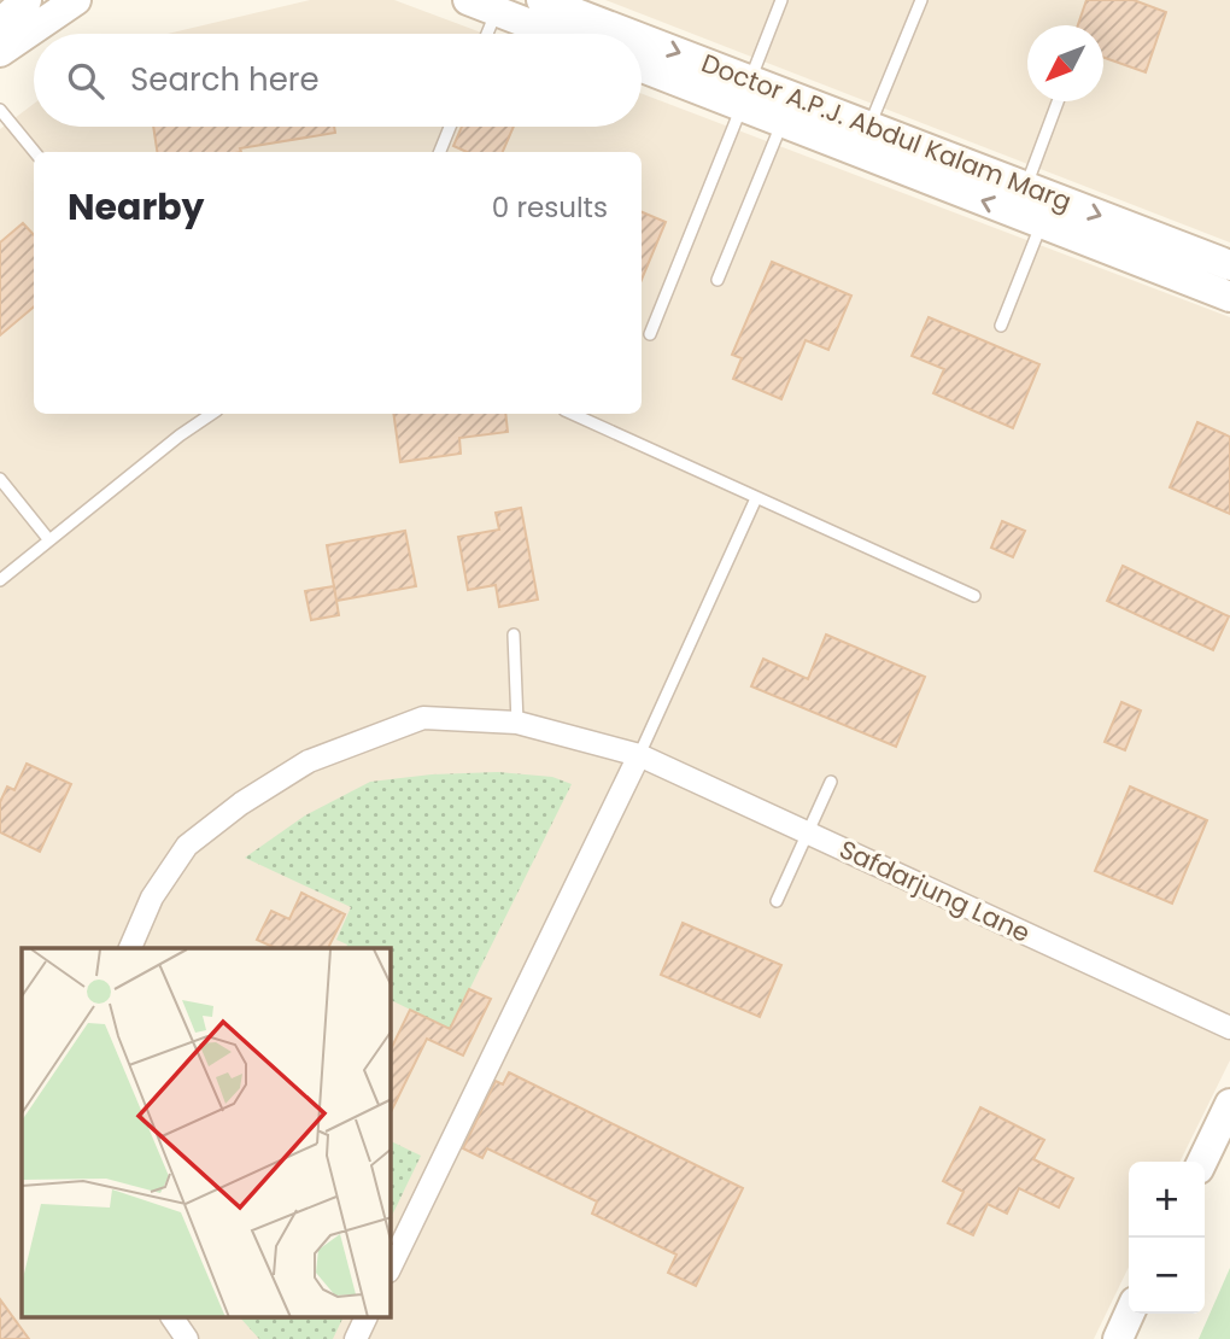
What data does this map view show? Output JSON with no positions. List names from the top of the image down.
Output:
{
  "streets": {
    "main road": ["Doctor A.P.J. Abdul Kalam Marg"],
    "street": ["Safdarjung Lane"]
  },
  "north": "bottom left",
  "page": {
    "search": "Search here",
    "heading": ["Nearby", "0 results"],
    "map_buttons": ["+", "−"]
  }
}
